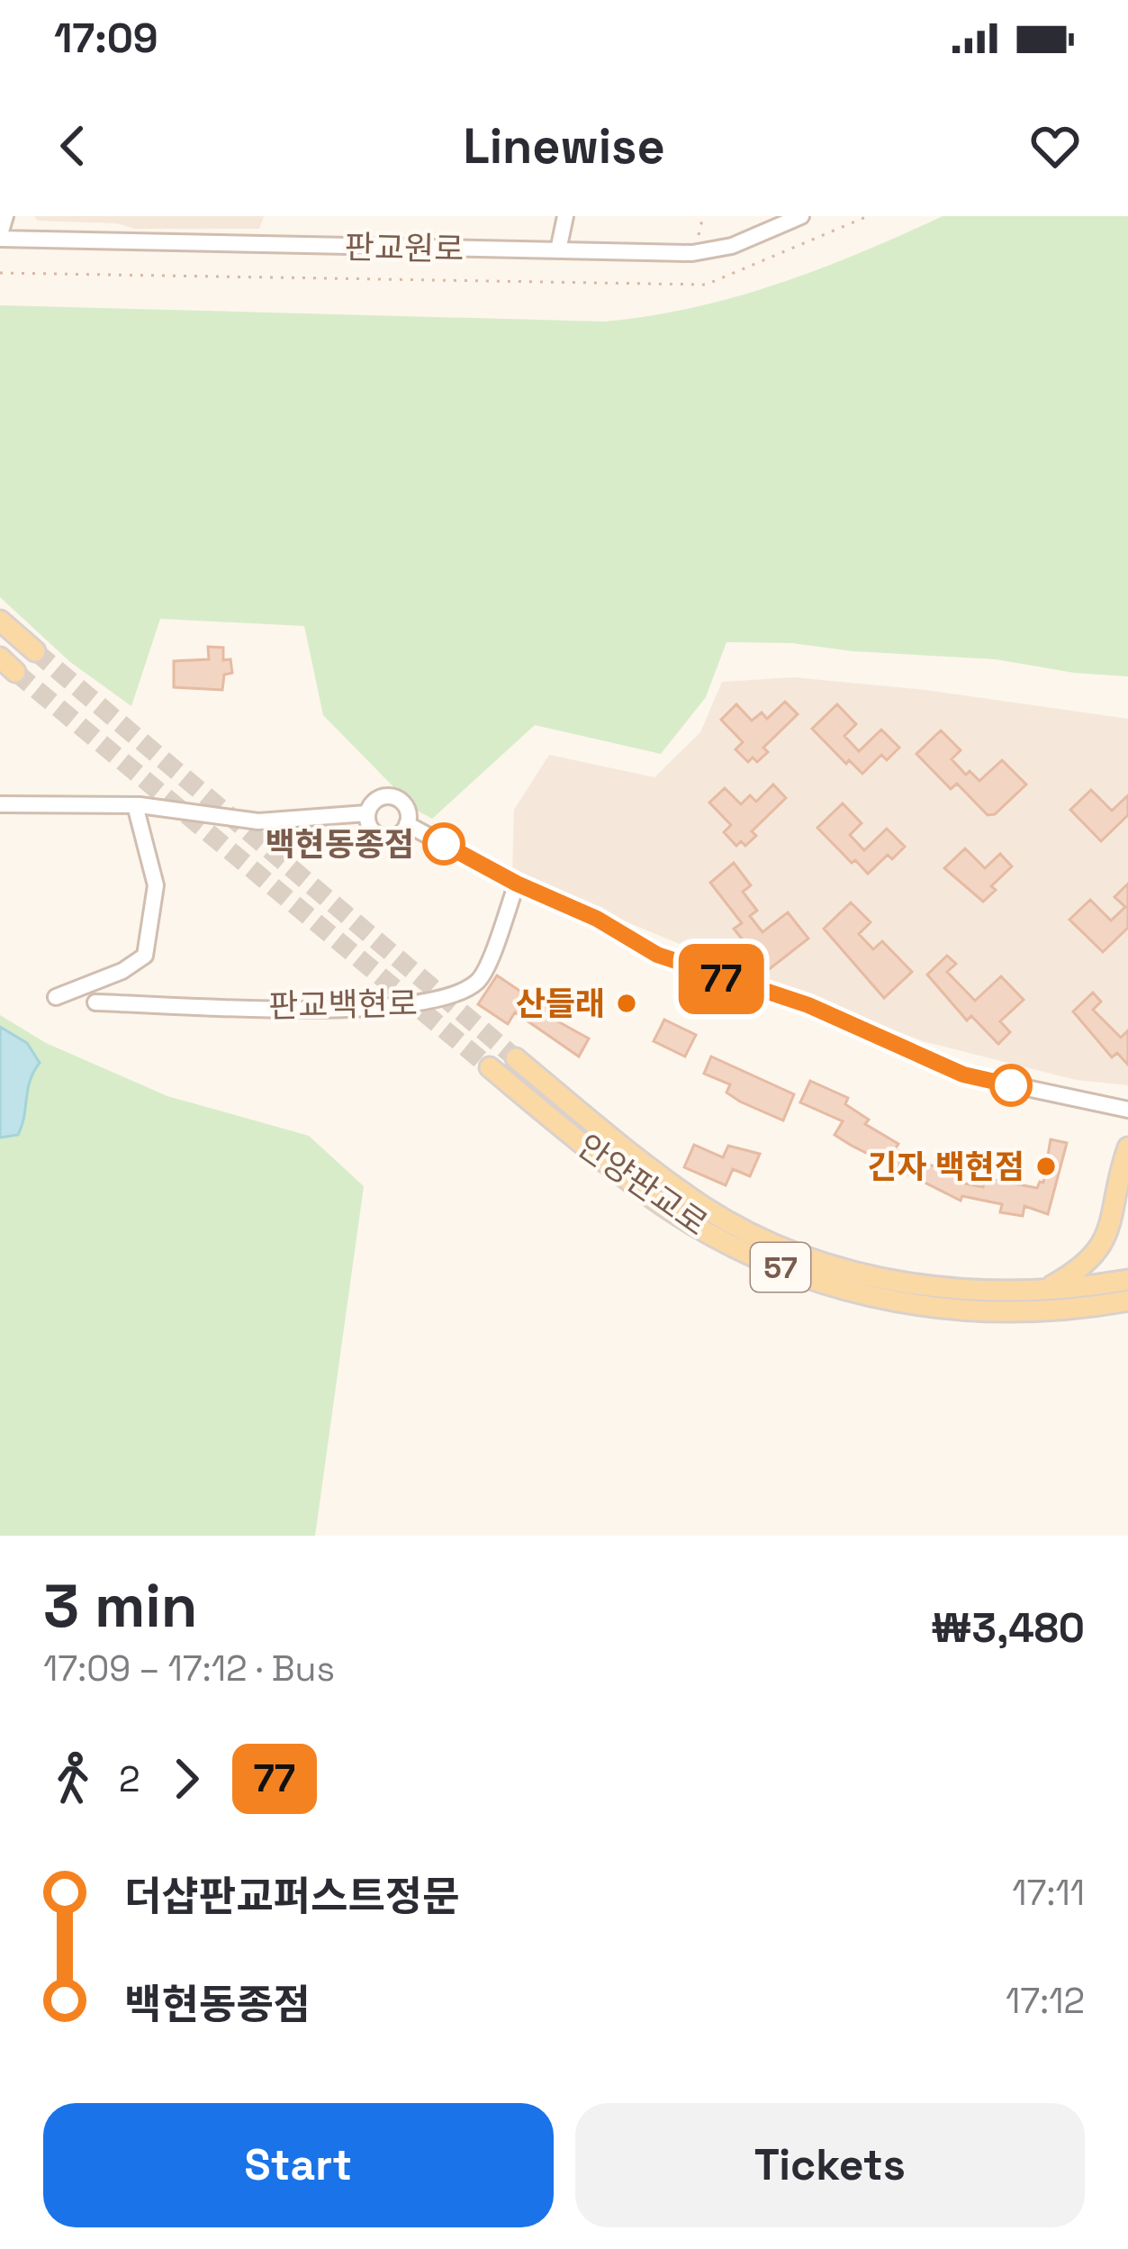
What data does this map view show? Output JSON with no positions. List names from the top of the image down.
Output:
{
  "streets": {
    "main road": ["안양판교로", "57"],
    "street": ["판교원로", "판교백현로"]
  },
  "places": ["백현동종점", "산들래", "긴자 백현점"],
  "lines": ["bus line 77"],
  "page": {
    "status": "17:09",
    "header": "Linewise",
    "on_map": "77",
    "heading": ["3 min", "17:09 – 17:12 · Bus", "₩3,480"],
    "legs": ["2", "77"],
    "list": [
      {
        "name": "더샵판교퍼스트정문",
        "value": "17:11"
      },
      {
        "name": "백현동종점",
        "value": "17:12"
      }
    ],
    "buttons": ["Start", "Tickets"]
  }
}
